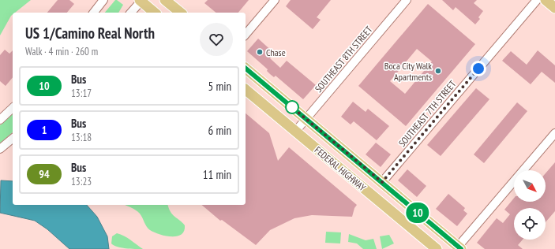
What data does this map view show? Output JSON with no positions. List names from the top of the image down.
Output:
{
  "streets": {
    "main road": ["FEDERAL HIGHWAY"],
    "street": ["SOUTHEAST 8TH STREET", "SOUTHEAST 7TH STREET"]
  },
  "crossings": [
    ["SOUTHEAST 8TH STREET", "FEDERAL HIGHWAY"],
    ["SOUTHEAST 7TH STREET", "FEDERAL HIGHWAY"]
  ],
  "places": ["Chase", "Boca City Walk Apartments"],
  "lines": ["bus line 10"],
  "north": "bottom right",
  "page": {
    "on_map": "10",
    "heading": ["US 1/Camino Real North", "Walk · 4 min · 260 m"],
    "list": [
      {
        "mark": "10",
        "name": "Bus",
        "note": "13:17",
        "value": "5 min"
      },
      {
        "mark": "1",
        "name": "Bus",
        "note": "13:18",
        "value": "6 min"
      },
      {
        "mark": "94",
        "name": "Bus",
        "note": "13:23",
        "value": "11 min"
      }
    ]
  }
}
